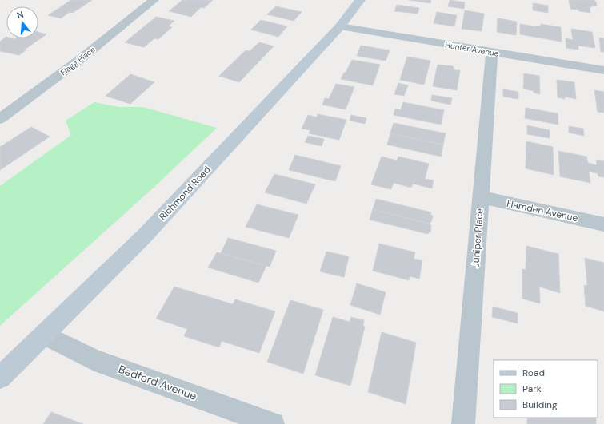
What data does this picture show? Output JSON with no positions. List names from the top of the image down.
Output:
{
  "streets": {
    "main road": ["Richmond Road"],
    "street": [
      "Hunter Avenue",
      "Flagg Place",
      "Hamden Avenue",
      "Juniper Place",
      "Bedford Avenue"
    ]
  },
  "crossings": [
    ["Hunter Avenue", "Richmond Road"],
    ["Hunter Avenue", "Juniper Place"],
    ["Richmond Road", "Bedford Avenue"],
    ["Hamden Avenue", "Juniper Place"]
  ],
  "legend": ["Road", "Park", "Building"],
  "north": "top"
}
